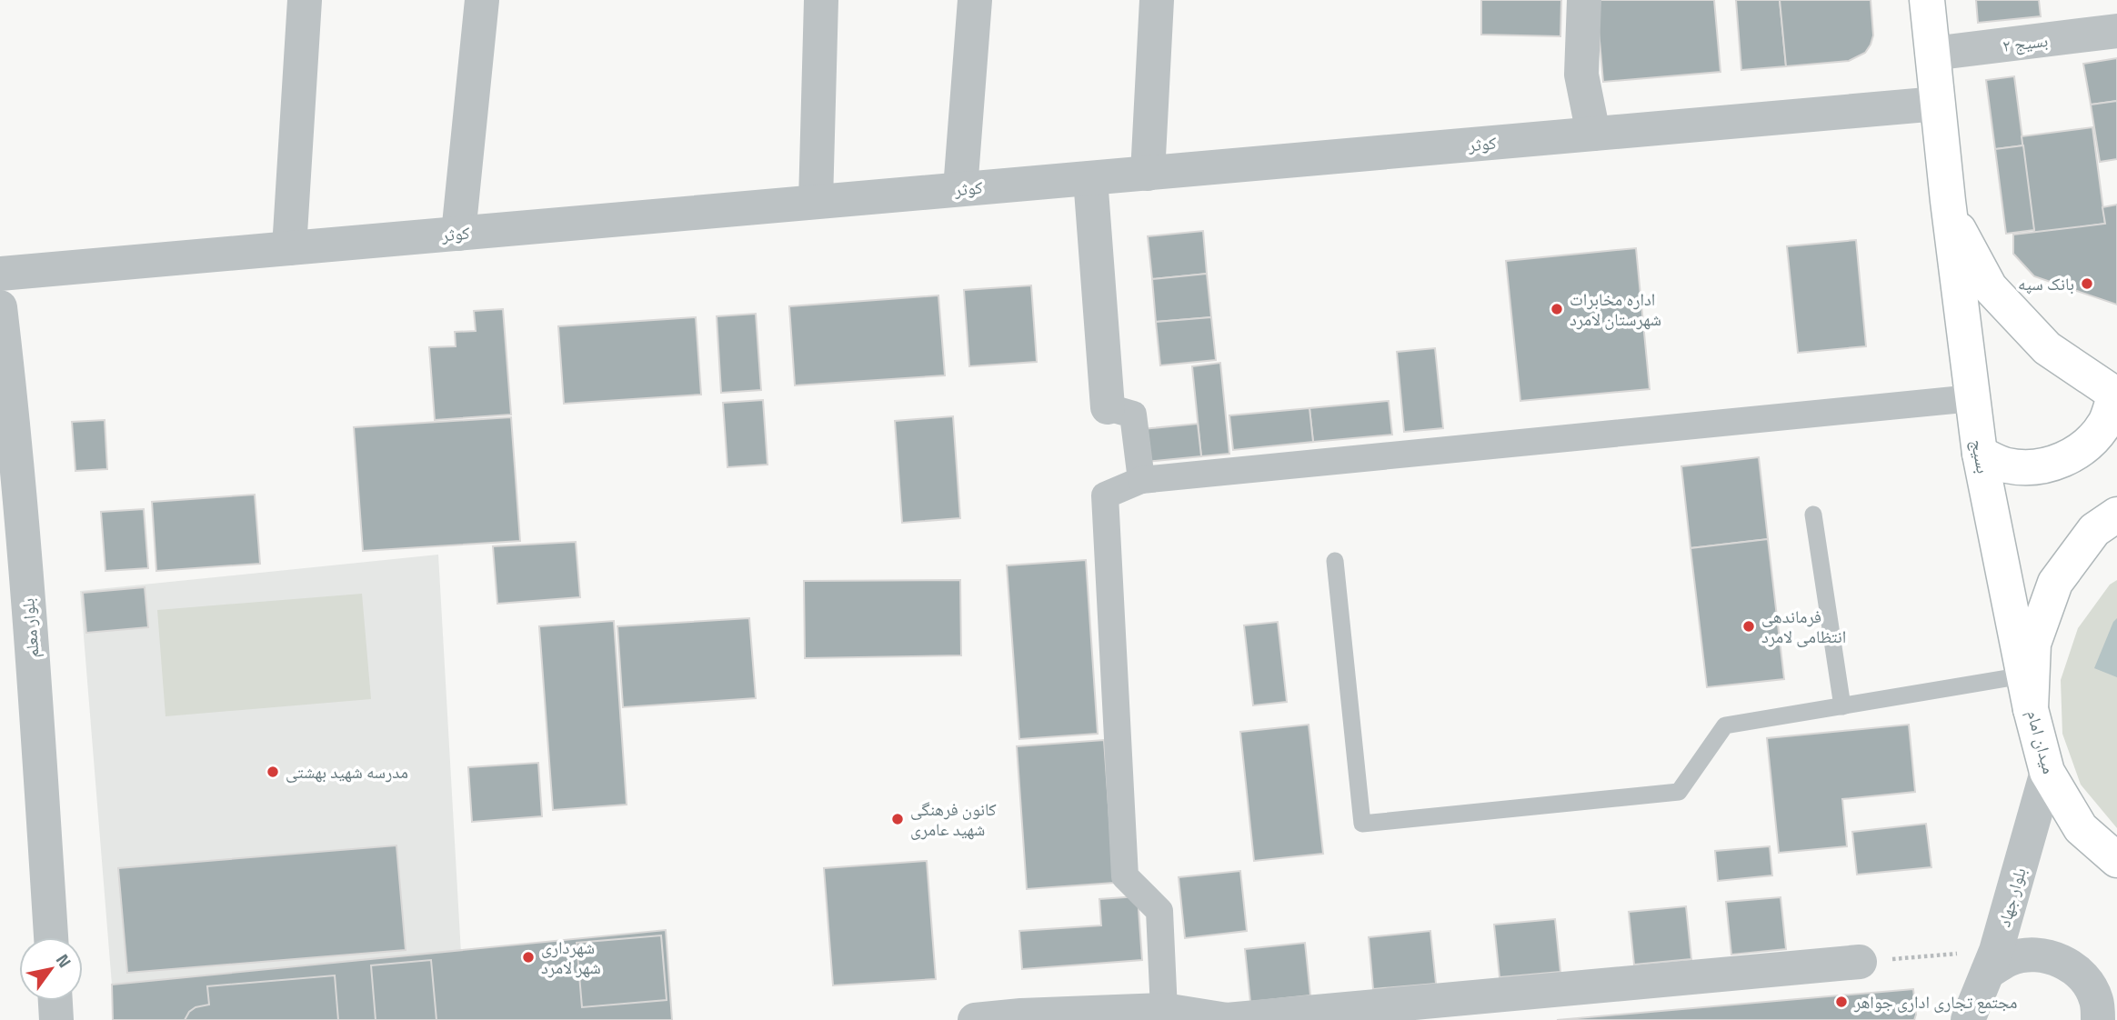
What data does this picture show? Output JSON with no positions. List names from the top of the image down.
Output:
{
  "streets": {
    "main road": ["بسیج", "میدان امام"],
    "street": [
      "بسیج ۲",
      "کوثر",
      "بلوار معلم",
      "بلوار جهاد"
    ]
  },
  "crossings": [
    ["بسیج ۲", "بسیج"],
    ["کوثر", "بسیج"],
    ["بسیج", "میدان امام"],
    ["میدان امام", "بلوار جهاد"]
  ],
  "places": [
    "بانک سپه",
    "اداره مخابرات شهرستان لامرد",
    "فرماندهی انتظامی لامرد",
    "مدرسه شهید بهشتی",
    "کانون فرهنگی شهید عامری",
    "شهرداری شهر لامرد",
    "مجتمع تجاری اداری جواهر"
  ],
  "north": "top right"
}
